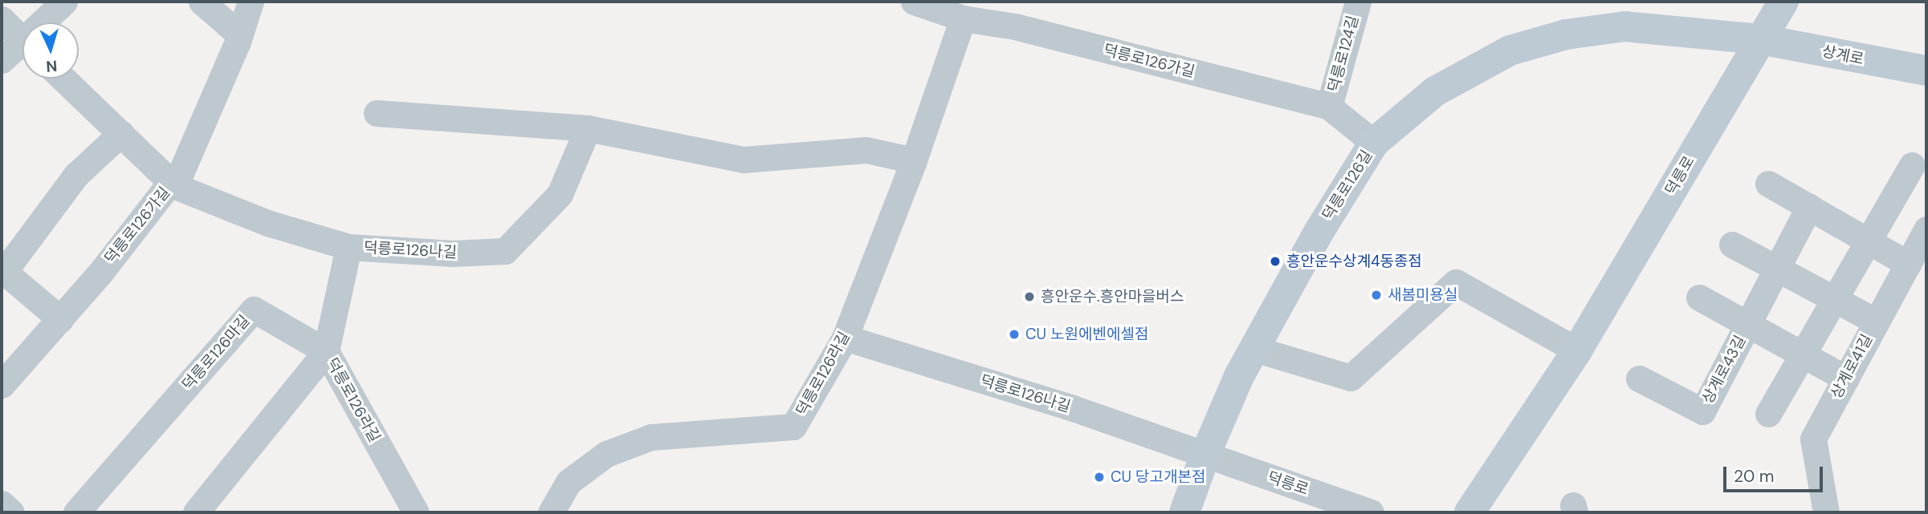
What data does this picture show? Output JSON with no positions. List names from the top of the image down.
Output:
{
  "streets": {
    "main road": ["상계로", "덕릉로", "덕릉로126길"],
    "street": [
      "덕릉로124길",
      "덕릉로126가길",
      "덕릉로126나길",
      "덕릉로126마길",
      "상계로41길",
      "상계로43길",
      "덕릉로126라길"
    ]
  },
  "crossings": [
    ["덕릉로124길", "덕릉로126가길"],
    ["상계로", "덕릉로"],
    ["상계로", "덕릉로126길"],
    ["덕릉로126가길", "덕릉로126길"],
    ["덕릉로126가길", "덕릉로126나길"],
    ["덕릉로126가길", "덕릉로126라길"],
    ["덕릉로", "덕릉로126길"],
    ["덕릉로", "덕릉로126나길"],
    ["덕릉로126길", "덕릉로126나길"],
    ["덕릉로126나길", "덕릉로126라길"],
    ["덕릉로126마길", "덕릉로126라길"],
    ["상계로41길", "상계로43길"]
  ],
  "places": [
    "흥안운수상계4동종점",
    "새봄미용실",
    "흥안운수.흥안마을버스",
    "CU 노원에벤에셀점",
    "CU 당고개본점"
  ],
  "scale_bar": "20 m",
  "north": "bottom"
}
